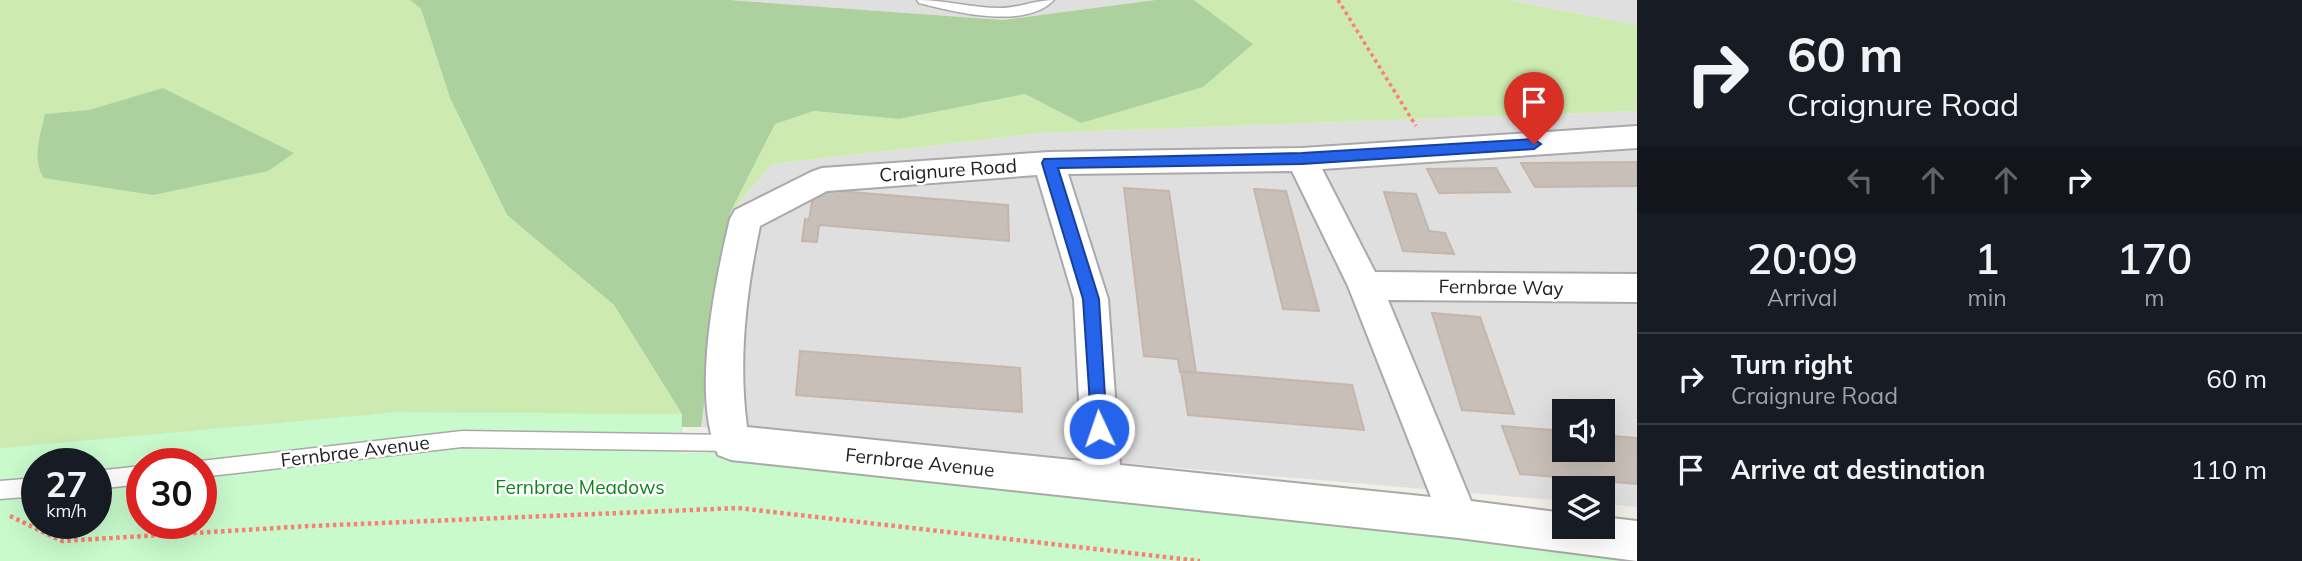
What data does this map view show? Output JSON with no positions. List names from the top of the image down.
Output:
{
  "streets": {
    "street": ["Craignure Road", "Fernbrae Way", "Fernbrae Avenue"]
  },
  "crossings": [
    ["Craignure Road", "Fernbrae Avenue"]
  ],
  "parks": ["Fernbrae Meadows"],
  "page": {
    "turn": ["60 m", "Craignure Road"],
    "eta": [
      "20:09",
      "Arrival",
      "1",
      "min",
      "170",
      "m"
    ],
    "list": [
      {
        "name": "Turn right",
        "note": "Craignure Road",
        "value": "60 m"
      },
      {
        "name": "Arrive at destination",
        "value": "110 m"
      }
    ],
    "speed": "27 km/h",
    "limit": "30"
  }
}
